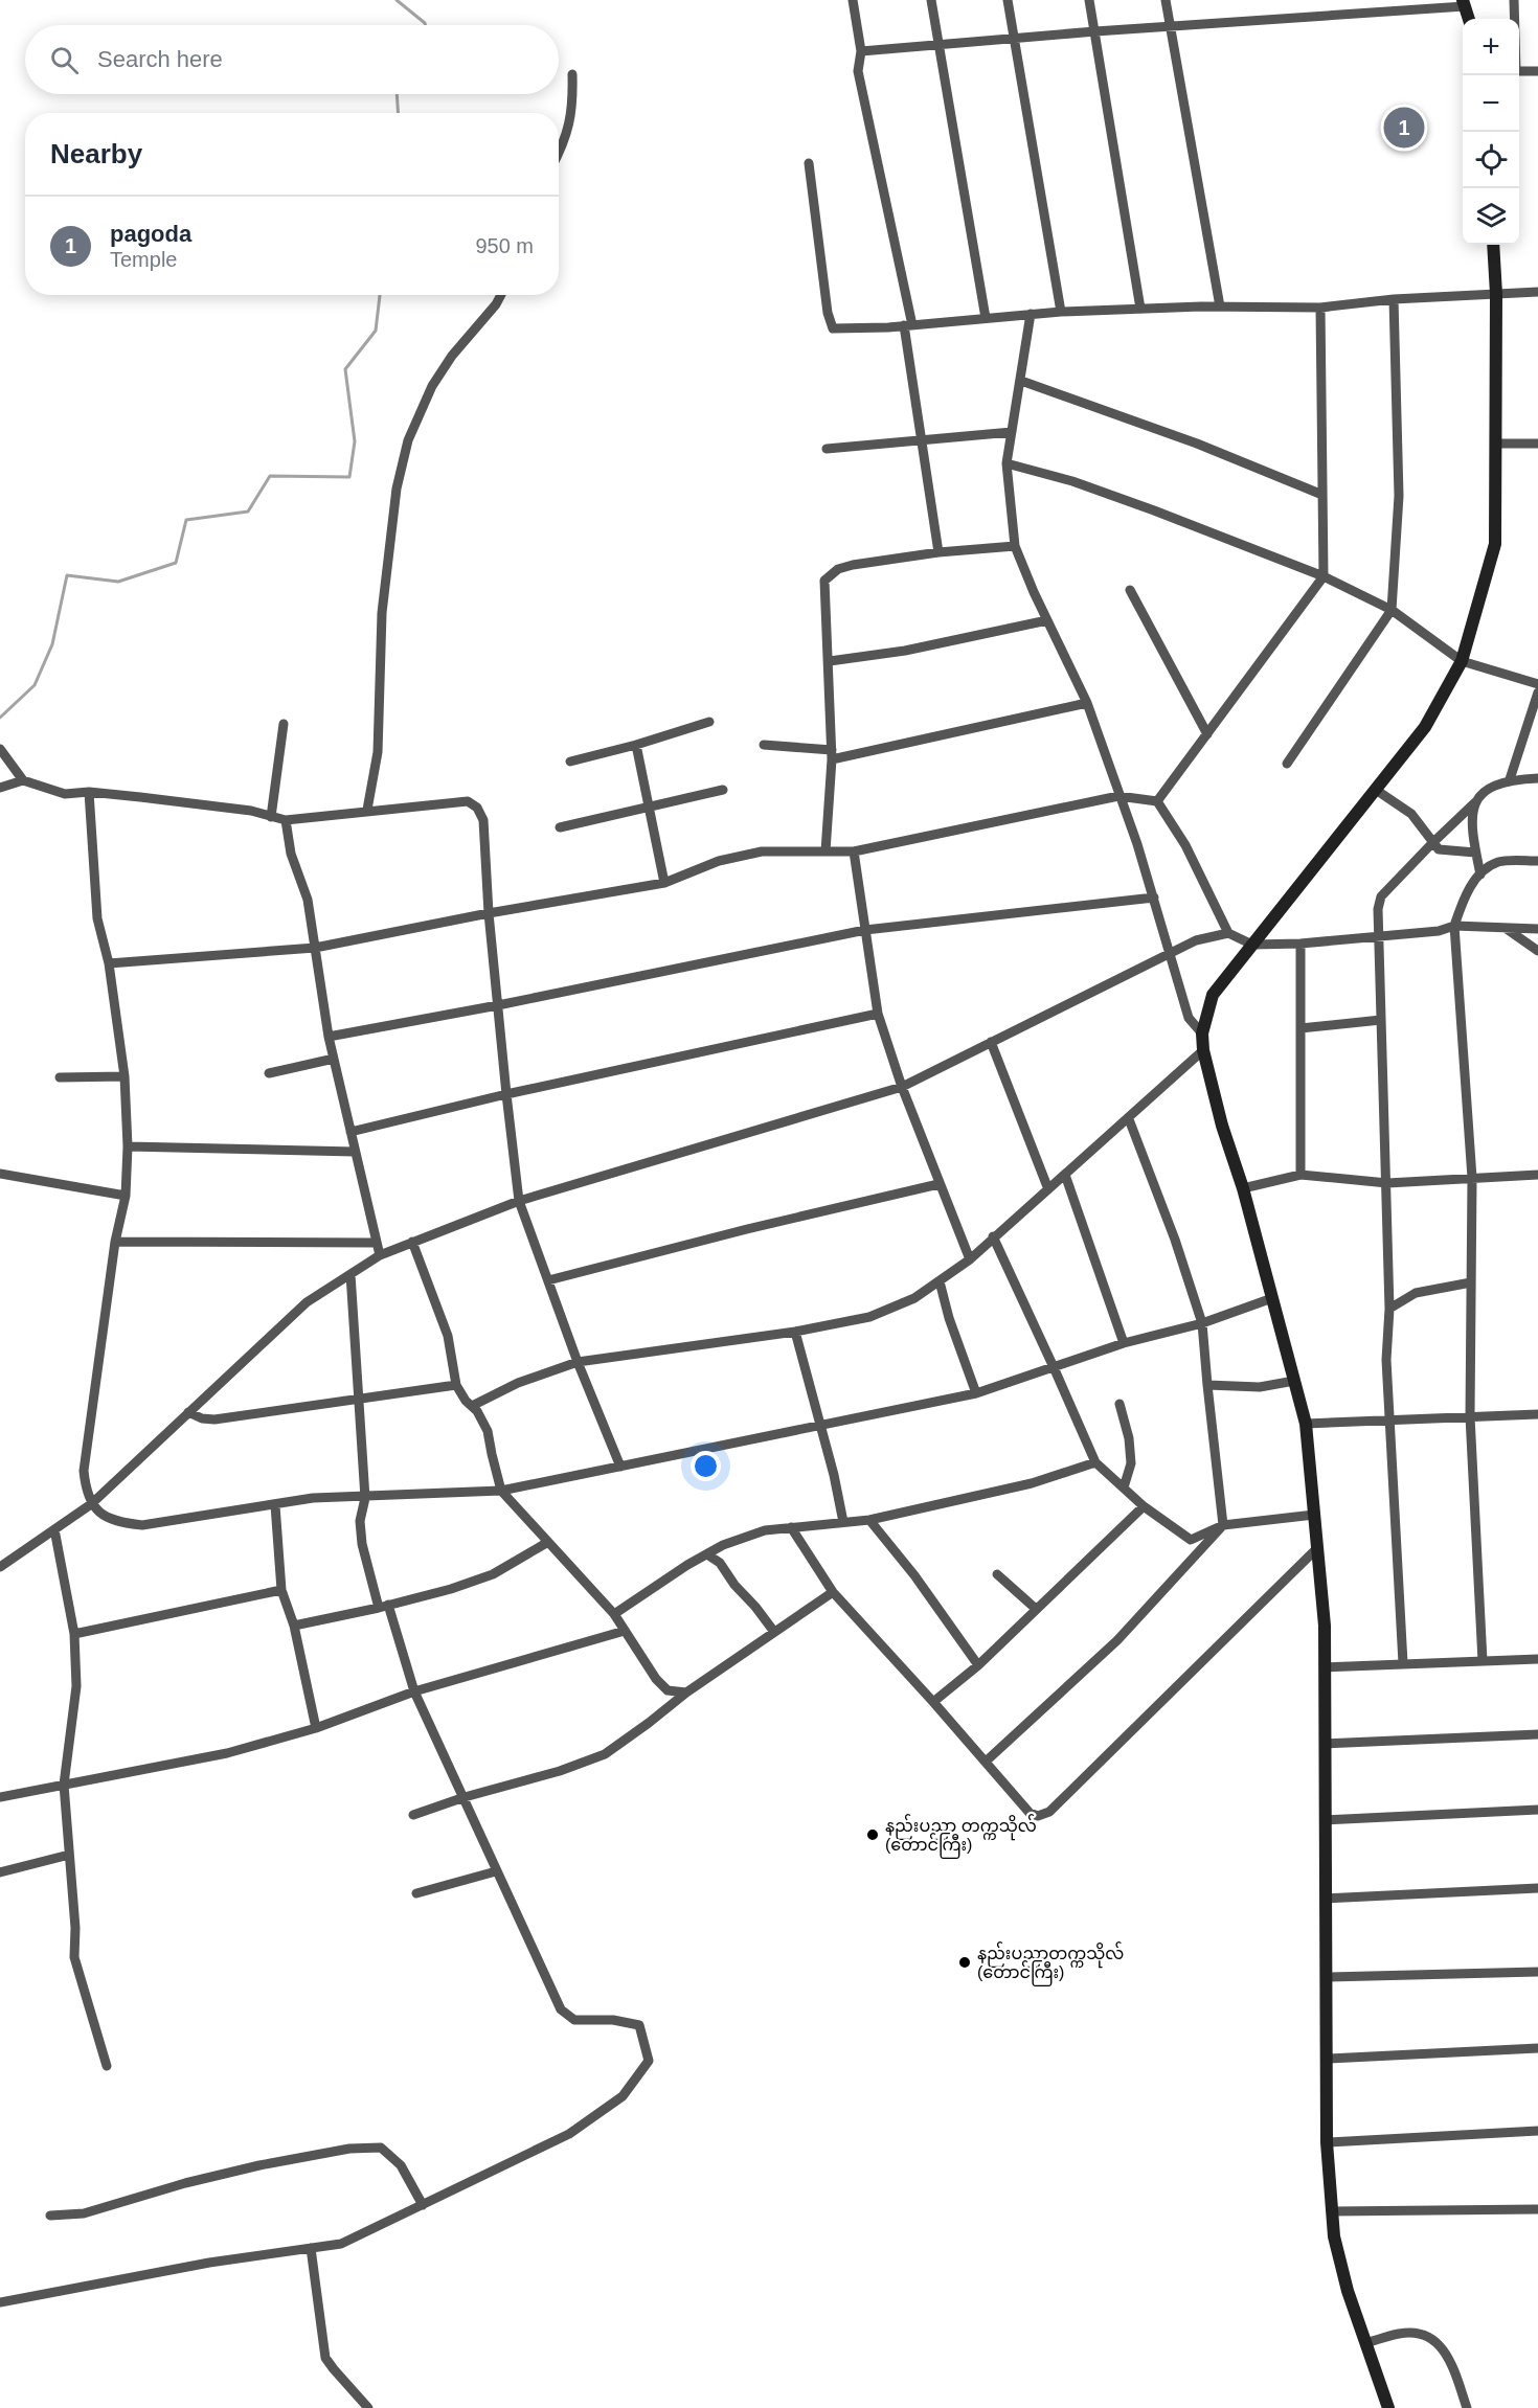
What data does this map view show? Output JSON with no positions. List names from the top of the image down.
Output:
{
  "places": ["နည်းပညာ တက္ကသိုလ် (တောင်ကြီး)", "နည်းပညာတက္ကသိုလ် (တောင်ကြီး)"],
  "page": {
    "map_buttons": ["+", "−"],
    "search": "Search here",
    "pins": "1",
    "heading": "Nearby",
    "list": [
      {
        "mark": "1",
        "name": "pagoda",
        "note": "Temple",
        "value": "950 m"
      }
    ]
  }
}
